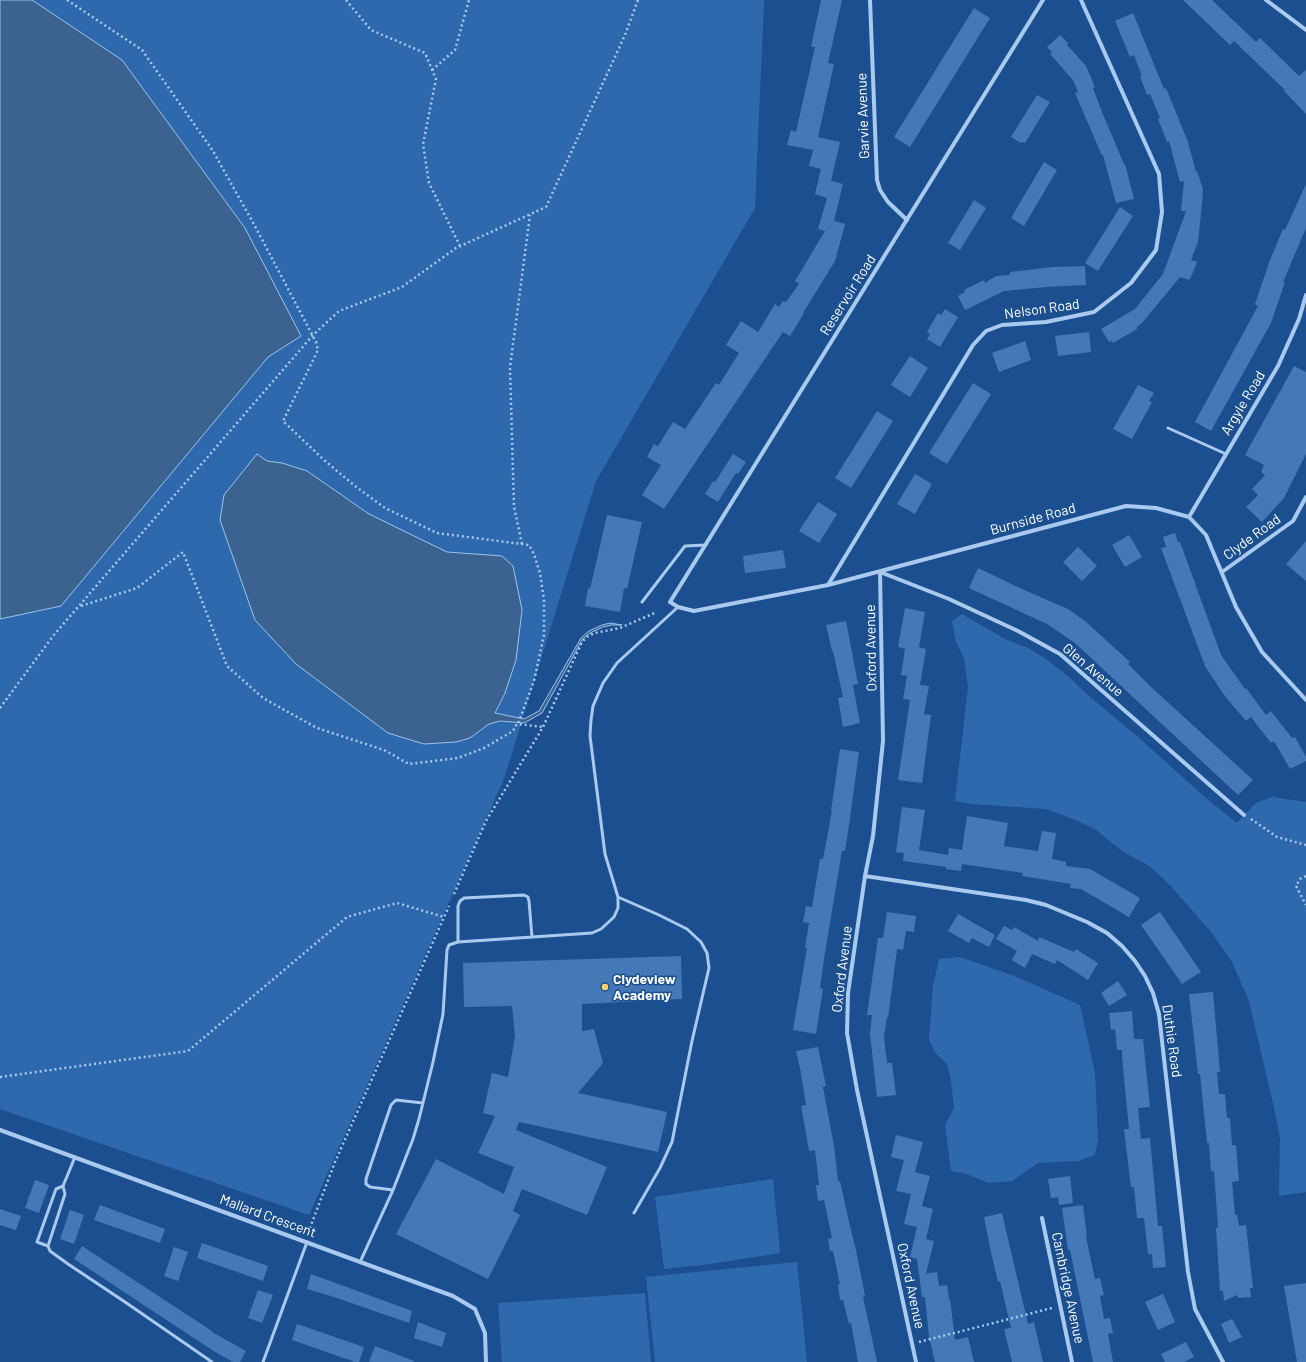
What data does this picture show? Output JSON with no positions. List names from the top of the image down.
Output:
{
  "streets": {
    "street": [
      "Garvie Avenue",
      "Reservoir Road",
      "Nelson Road",
      "Argyle Road",
      "Burnside Road",
      "Clyde Road",
      "Oxford Avenue",
      "Glen Avenue",
      "Duthie Road",
      "Mallard Crescent",
      "Cambridge Avenue"
    ]
  },
  "crossings": [
    ["Garvie Avenue", "Reservoir Road"],
    ["Reservoir Road", "Burnside Road"],
    ["Nelson Road", "Burnside Road"],
    ["Argyle Road", "Burnside Road"],
    ["Burnside Road", "Oxford Avenue"],
    ["Burnside Road", "Glen Avenue"],
    ["Oxford Avenue", "Glen Avenue"],
    ["Oxford Avenue", "Duthie Road"]
  ],
  "places": ["Clydeview Academy"]
}
